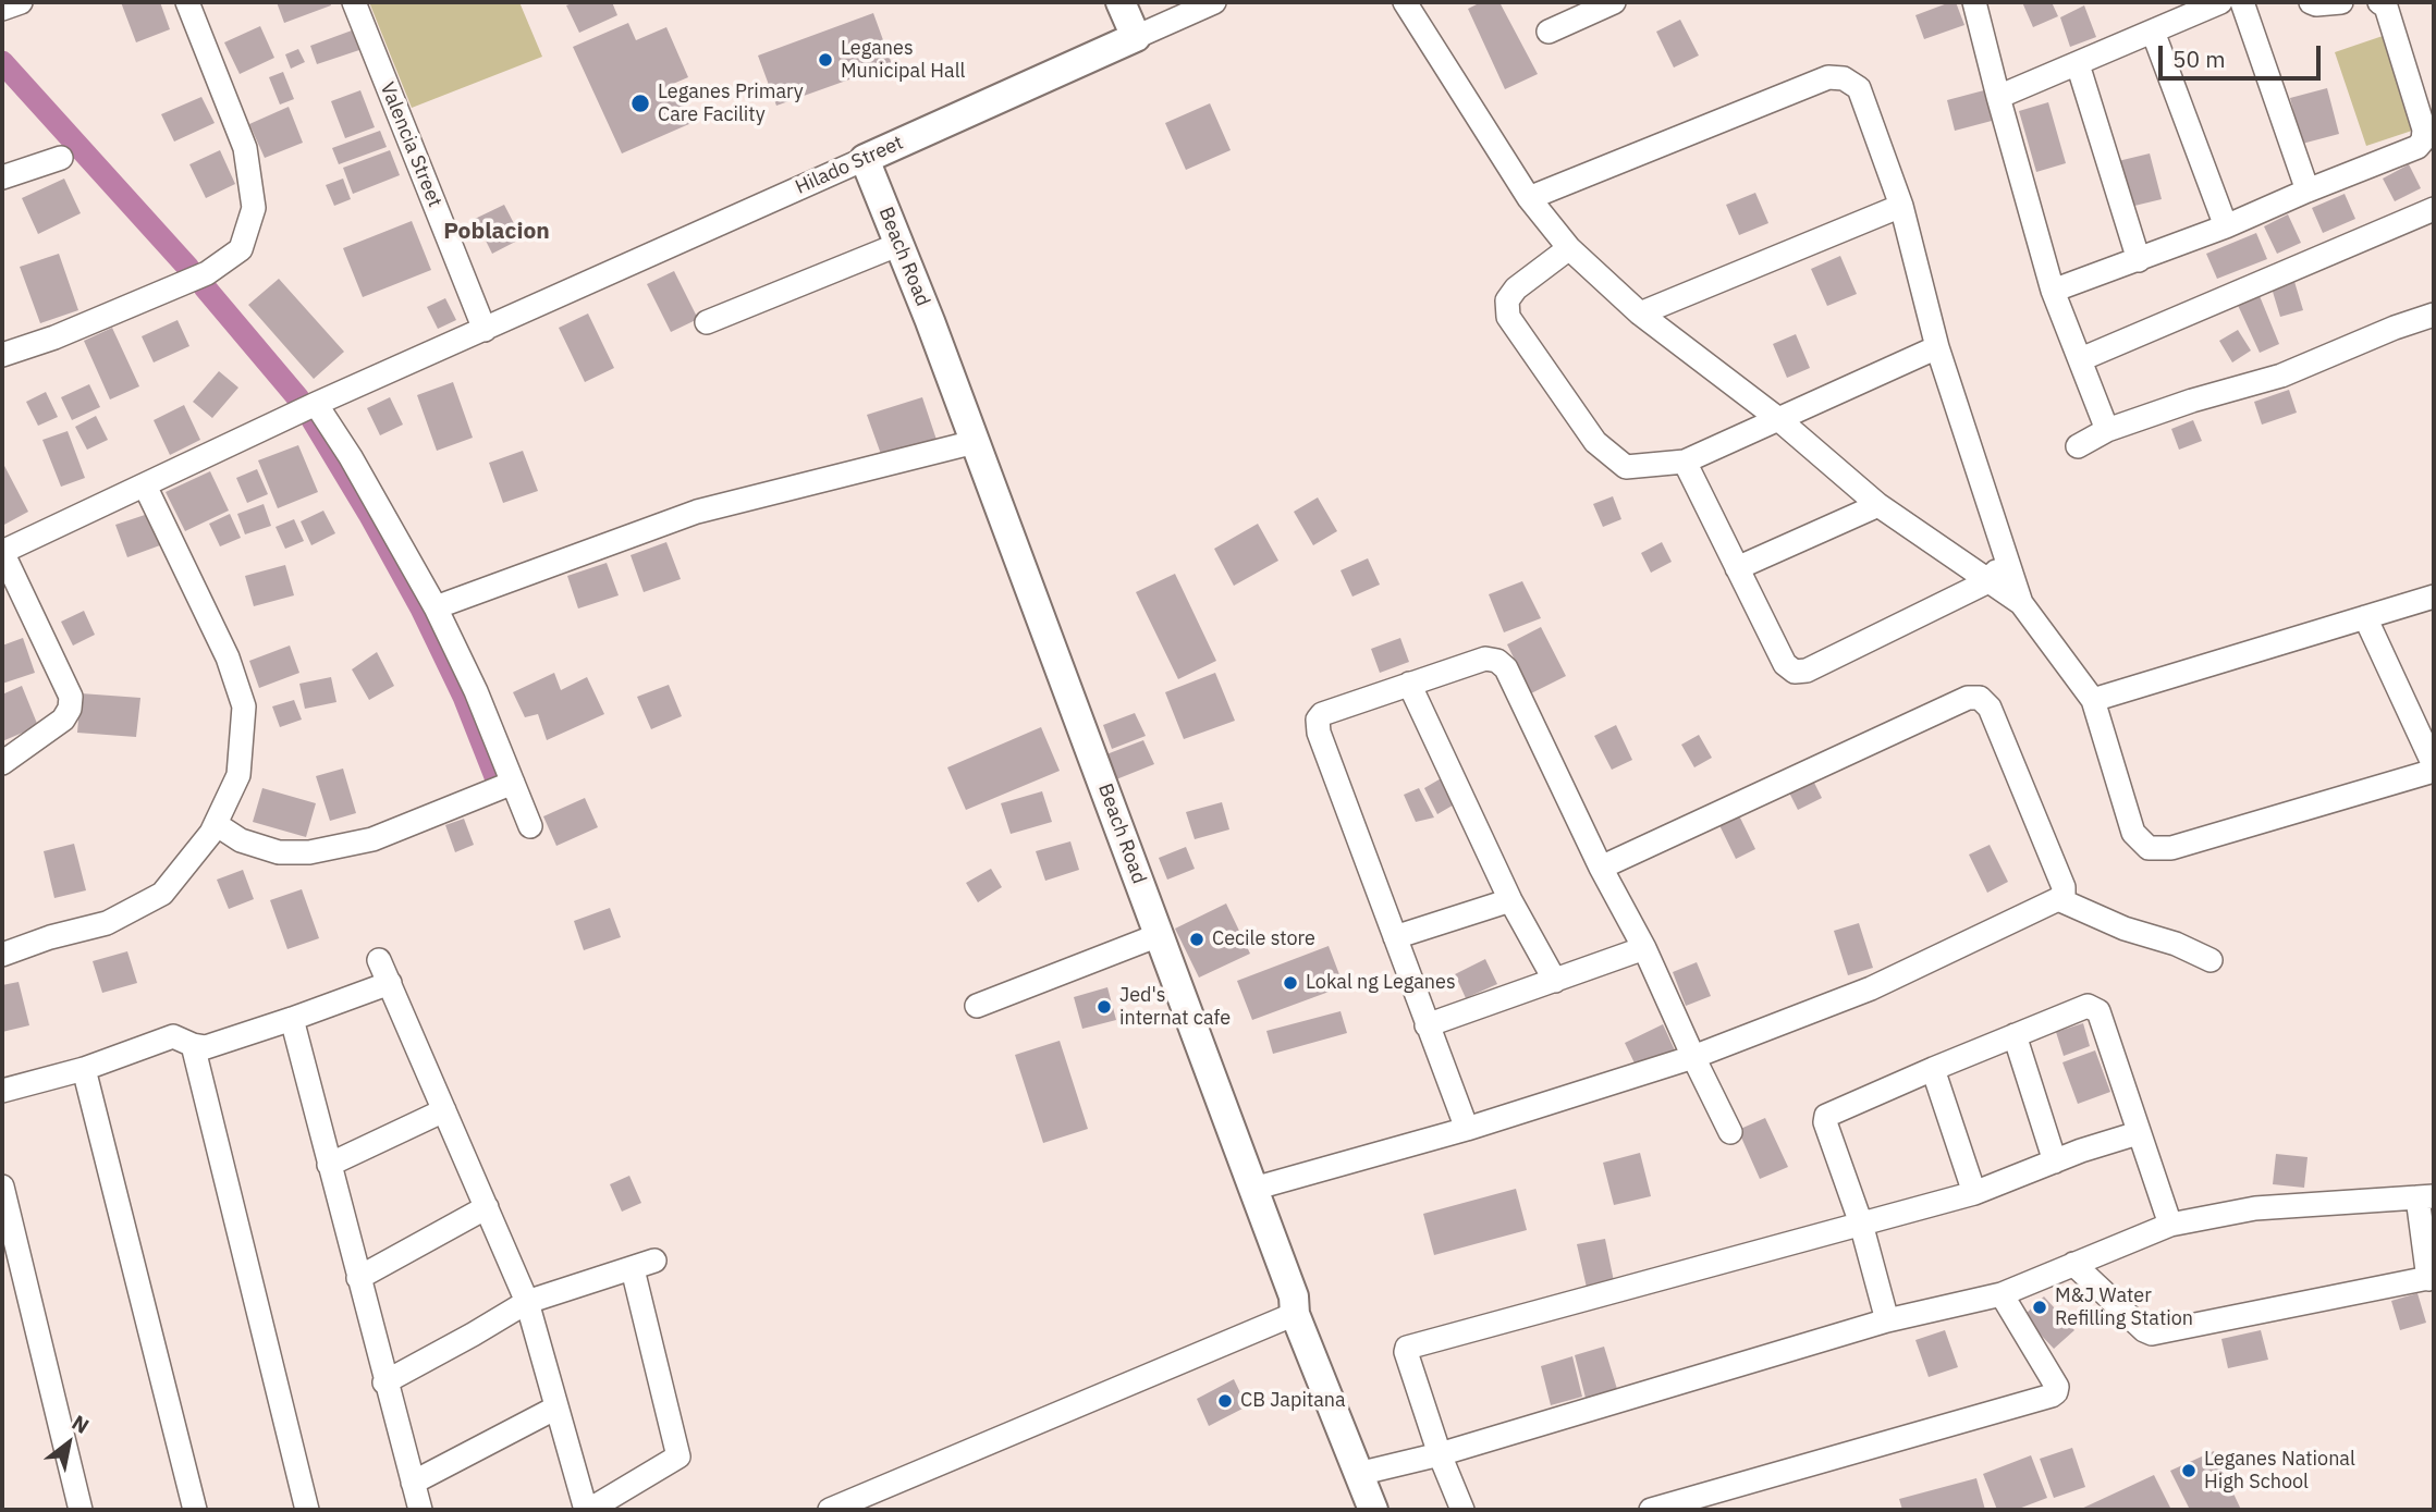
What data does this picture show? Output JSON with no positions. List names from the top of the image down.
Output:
{
  "streets": {
    "main road": ["Hilado Street", "Beach Road"],
    "street": ["Valencia Street"]
  },
  "crossings": [
    ["Valencia Street", "Hilado Street"],
    ["Hilado Street", "Beach Road"]
  ],
  "districts": ["Poblacion"],
  "places": [
    "Leganes Municipal Hall",
    "Leganes Primary Care Facility",
    "Cecile store",
    "Lokal ng Leganes",
    "Jed's internat cafe",
    "M&J Water Refilling Station",
    "CB Japitana",
    "Leganes National High School"
  ],
  "scale_bar": "50 m",
  "north": "top right"
}
